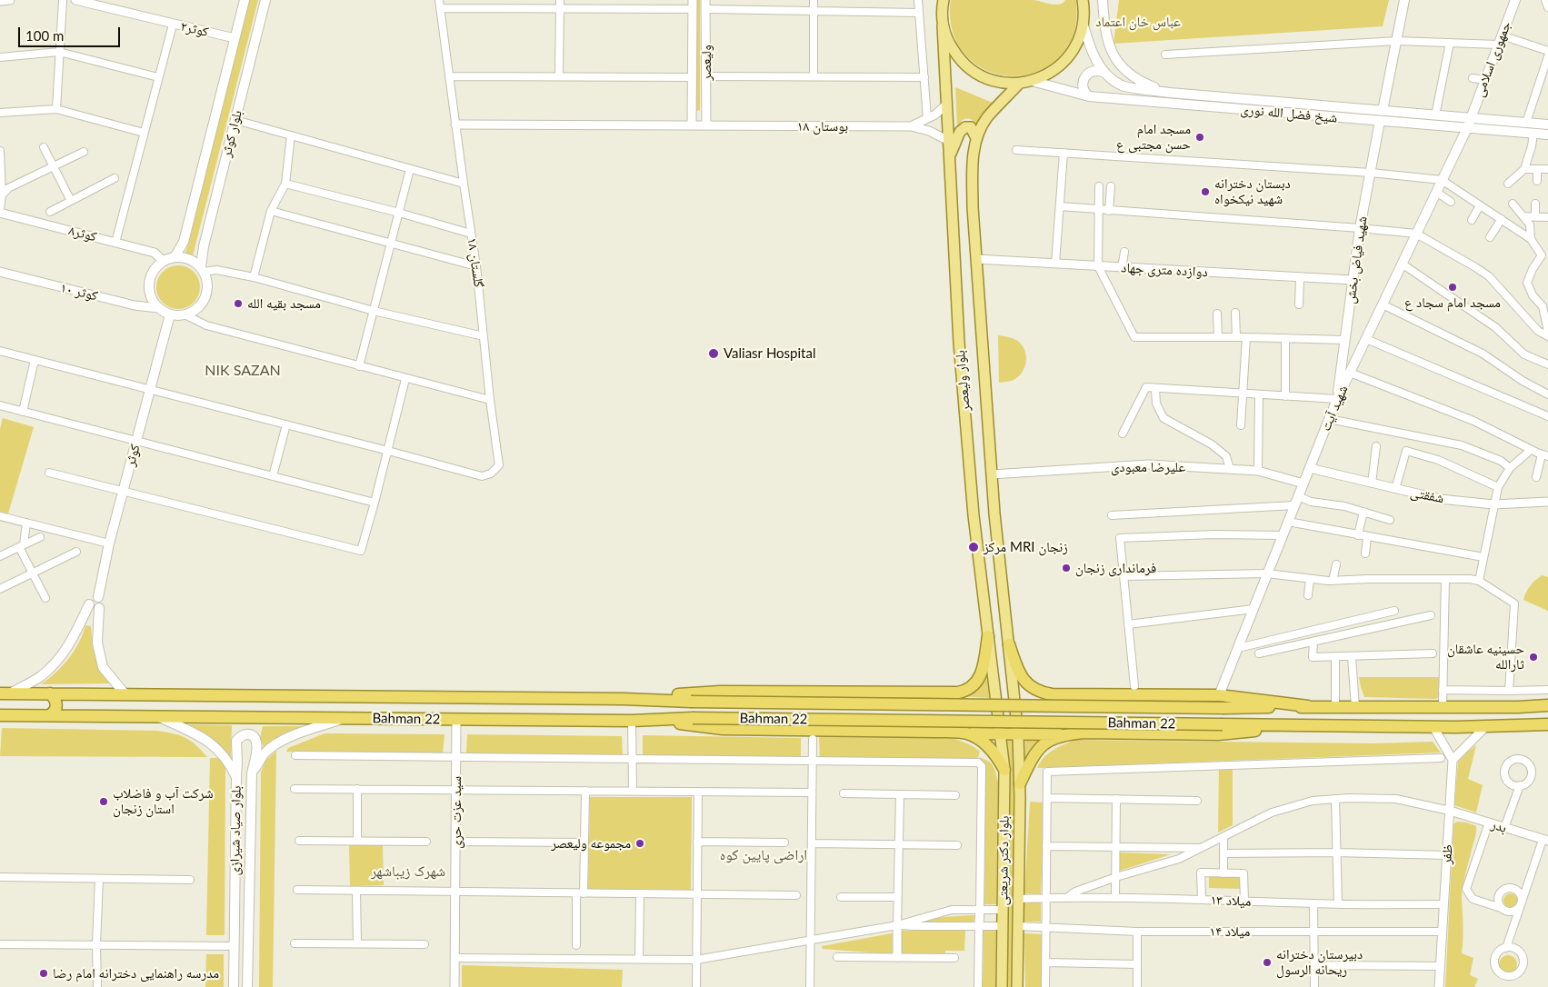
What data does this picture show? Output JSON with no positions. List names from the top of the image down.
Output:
{
  "streets": {
    "highway": ["Bahman 22"],
    "main road": [
      "جمهوری اسلامی",
      "شیخ فضل الله نوری",
      "بلوار کوثر",
      "شهید فیاض بخش",
      "بلوار ولیعصر",
      "شهید آیت",
      "کوثر",
      "بلوار صیاد شیرازی",
      "بلوار دکتر شریعتی"
    ],
    "street": [
      "کوثر۲",
      "ولیعصر",
      "بوستان ۱۸",
      "کوثر۸",
      "گلستان ۱۸",
      "دوازده متری جهاد",
      "کوثر ۱۰",
      "علیرضا معبودی",
      "شفقتی",
      "سید عزت حری",
      "بدر",
      "ظفر",
      "میلاد ۱۳",
      "میلاد ۱۴"
    ]
  },
  "crossings": [
    ["کوثر۲", "بلوار کوثر"],
    ["جمهوری اسلامی", "شیخ فضل الله نوری"],
    ["جمهوری اسلامی", "شهید آیت"],
    ["ولیعصر", "بوستان ۱۸"],
    ["شیخ فضل الله نوری", "شهید فیاض بخش"],
    ["شیخ فضل الله نوری", "شهید آیت"],
    ["بوستان ۱۸", "بلوار ولیعصر"],
    ["بلوار کوثر", "کوثر۸"],
    ["بلوار کوثر", "کوثر ۱۰"],
    ["بلوار کوثر", "کوثر"],
    ["کوثر۸", "کوثر ۱۰"],
    ["کوثر۸", "کوثر"],
    ["شهید فیاض بخش", "دوازده متری جهاد"],
    ["شهید فیاض بخش", "شهید آیت"],
    ["دوازده متری جهاد", "بلوار ولیعصر"],
    ["کوثر ۱۰", "کوثر"],
    ["بلوار ولیعصر", "علیرضا معبودی"],
    ["بلوار ولیعصر", "بلوار دکتر شریعتی"],
    ["شهید آیت", "علیرضا معبودی"],
    ["شهید آیت", "شفقتی"],
    ["Bahman 22", "سید عزت حری"],
    ["Bahman 22", "بلوار صیاد شیرازی"],
    ["بدر", "ظفر"],
    ["ظفر", "میلاد ۱۳"],
    ["ظفر", "میلاد ۱۴"],
    ["بلوار دکتر شریعتی", "میلاد ۱۳"],
    ["بلوار دکتر شریعتی", "میلاد ۱۴"]
  ],
  "districts": ["NIK SAZAN", "اراضی پایین کوه", "شهرک زیباشهر"],
  "parks": ["عباس خان اعتماد"],
  "places": [
    "مسجد امام حسن مجتبی ع",
    "دبستان دخترانه شهید نیکخواه",
    "مسجد امام سجاد ع",
    "مسجد بقیه الله",
    "Valiasr Hospital",
    "مرکز MRI زنجان",
    "فرمانداری زنجان",
    "حسینیه عاشقان ثارالله",
    "شرکت آب و فاضلاب استان زنجان",
    "مجموعه ولیعصر",
    "دبیرستان دخترانه ریحانه الرسول",
    "مدرسه راهنمایی دخترانه امام رضا"
  ],
  "scale_bar": "100 m"
}
